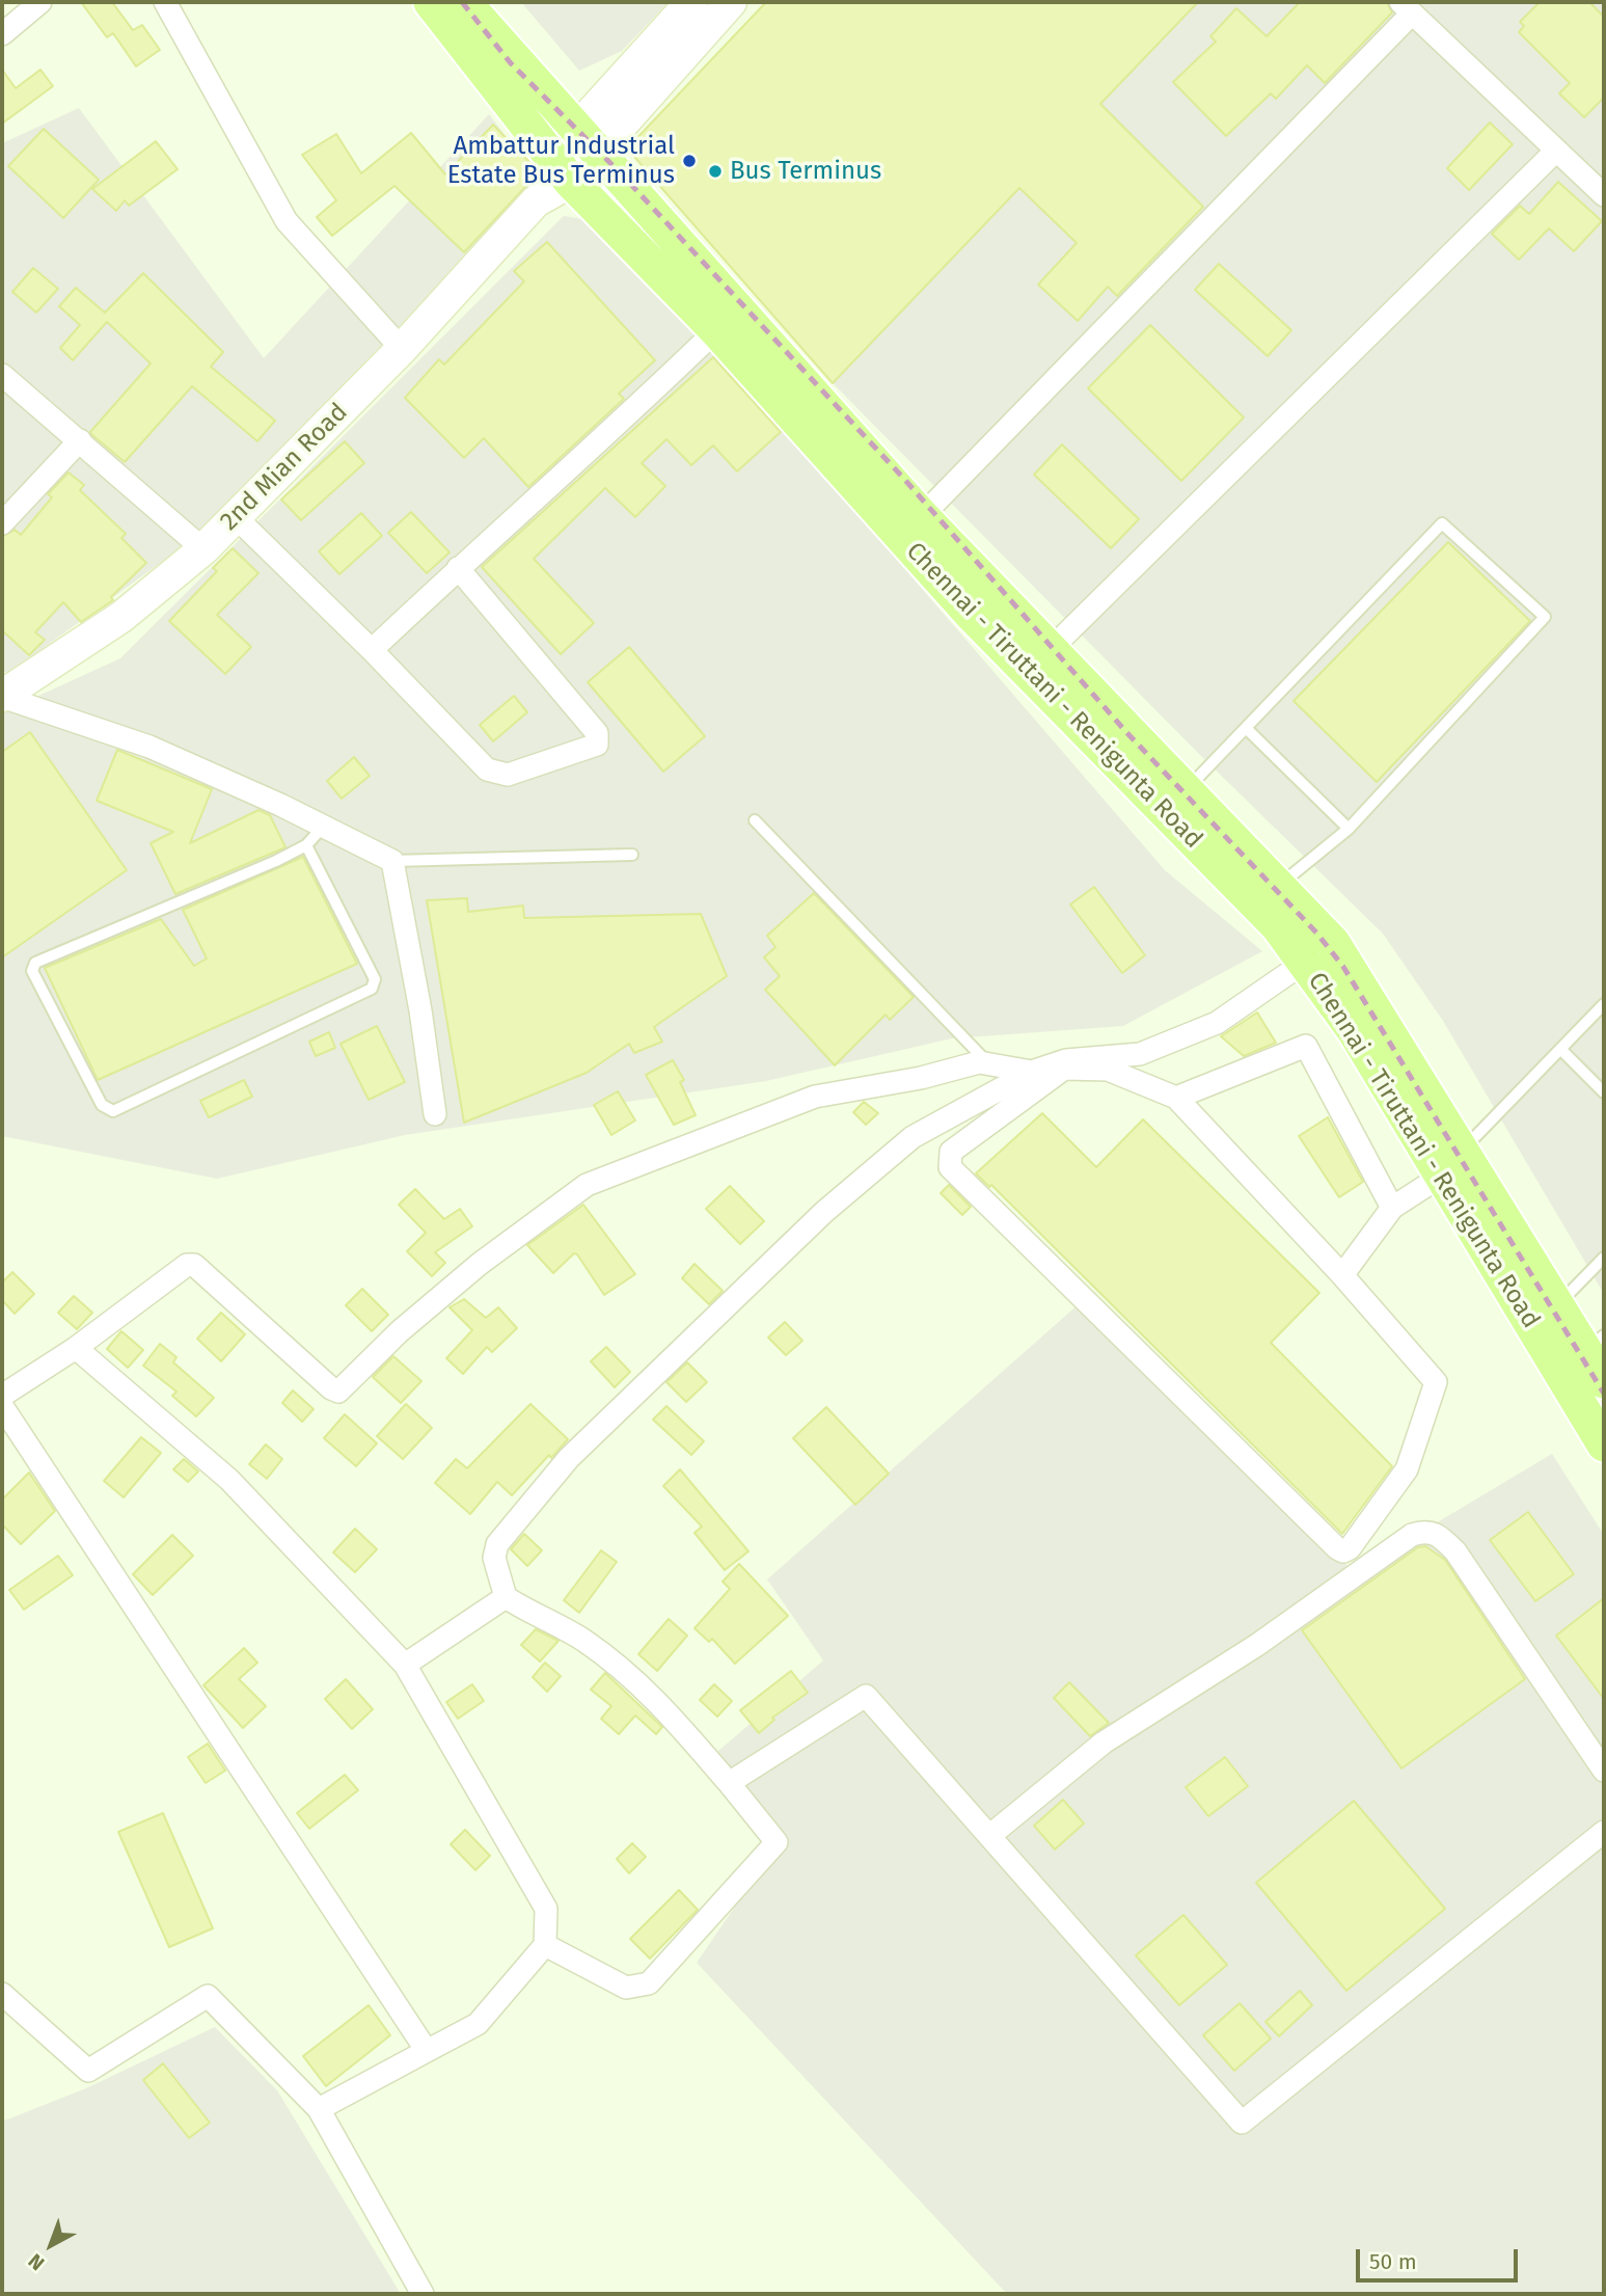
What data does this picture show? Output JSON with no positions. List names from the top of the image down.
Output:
{
  "streets": {
    "main road": ["2nd Mian Road", "Chennai - Tiruttani - Renigunta Road"]
  },
  "crossings": [
    ["2nd Mian Road", "Chennai - Tiruttani - Renigunta Road"]
  ],
  "places": ["Ambattur Industrial Estate Bus Terminus", "Bus Terminus"],
  "scale_bar": "50 m",
  "north": "bottom left"
}
